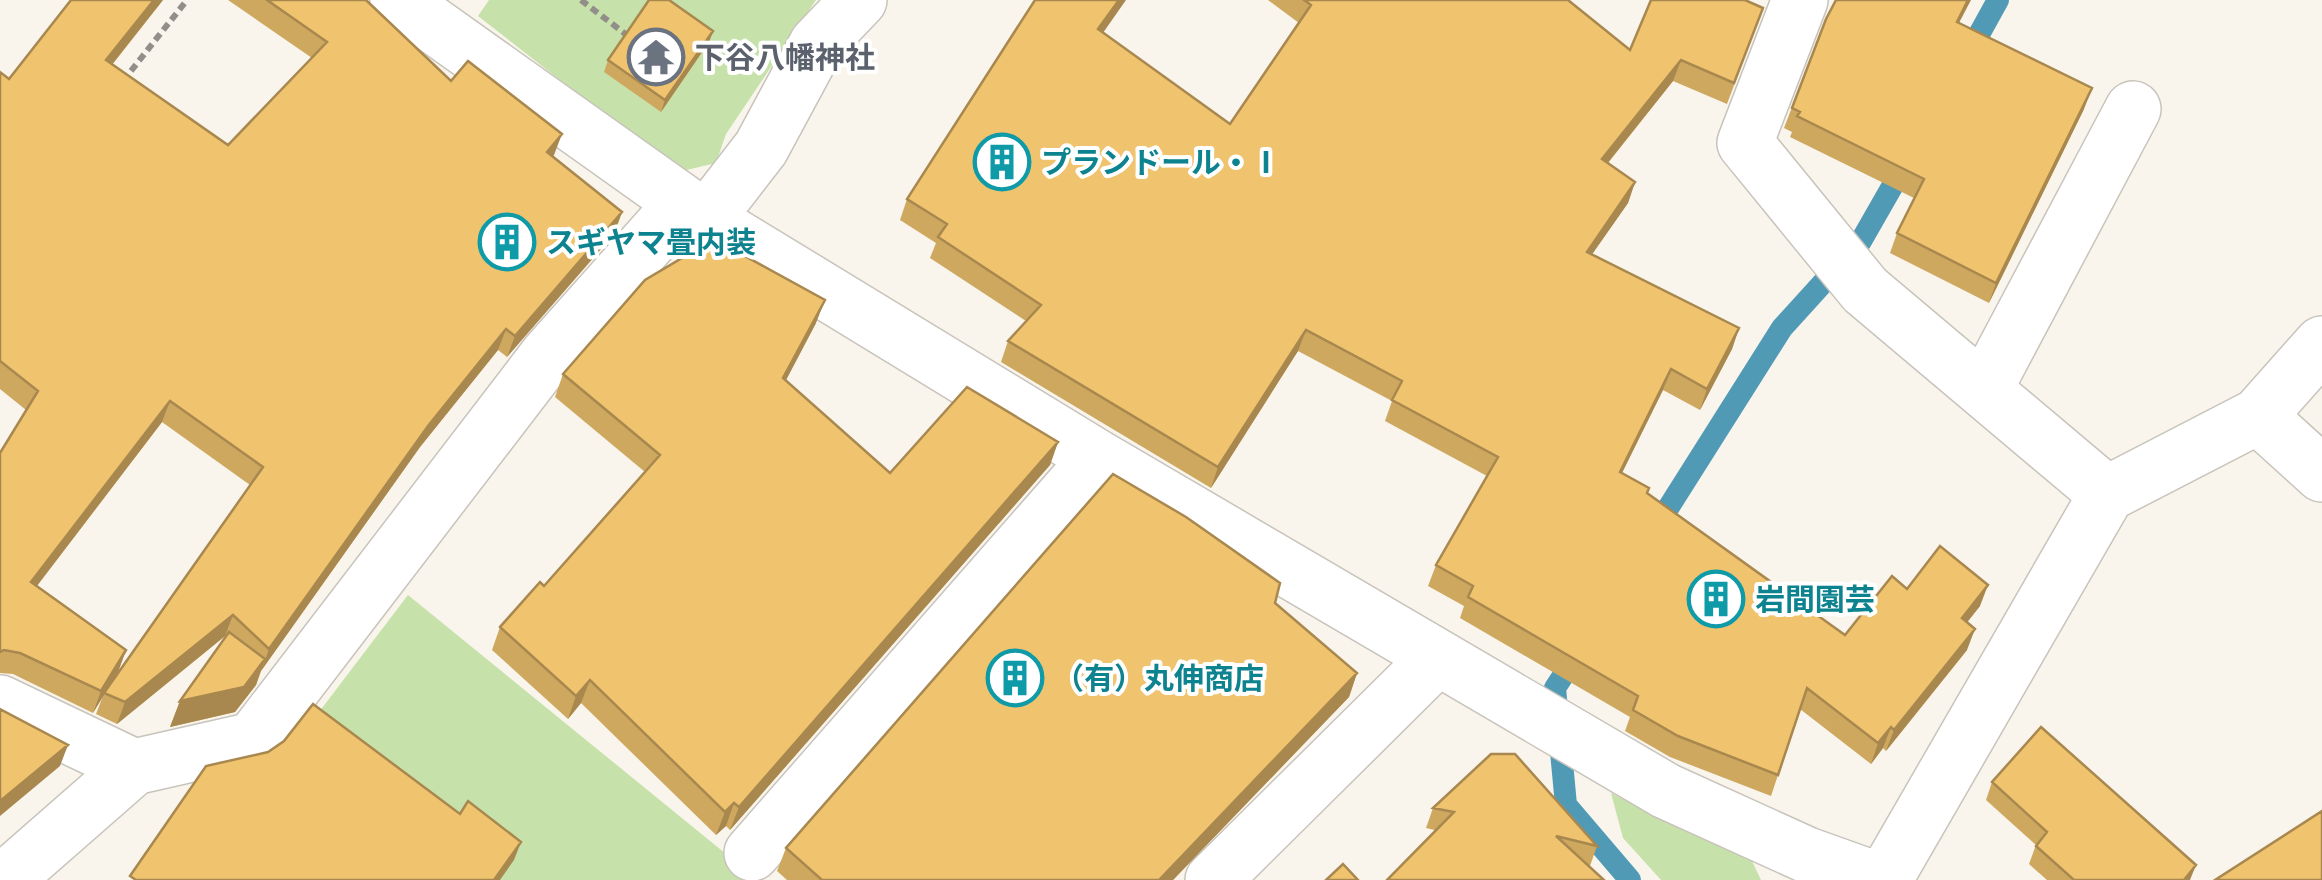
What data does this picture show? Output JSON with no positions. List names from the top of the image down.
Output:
{
  "places": {
    "temple": ["下谷八幡神社"],
    "building": [
      "プランドール・Ⅰ",
      "スギヤマ畳内装",
      "岩間園芸",
      "（有）丸伸商店"
    ]
  }
}
